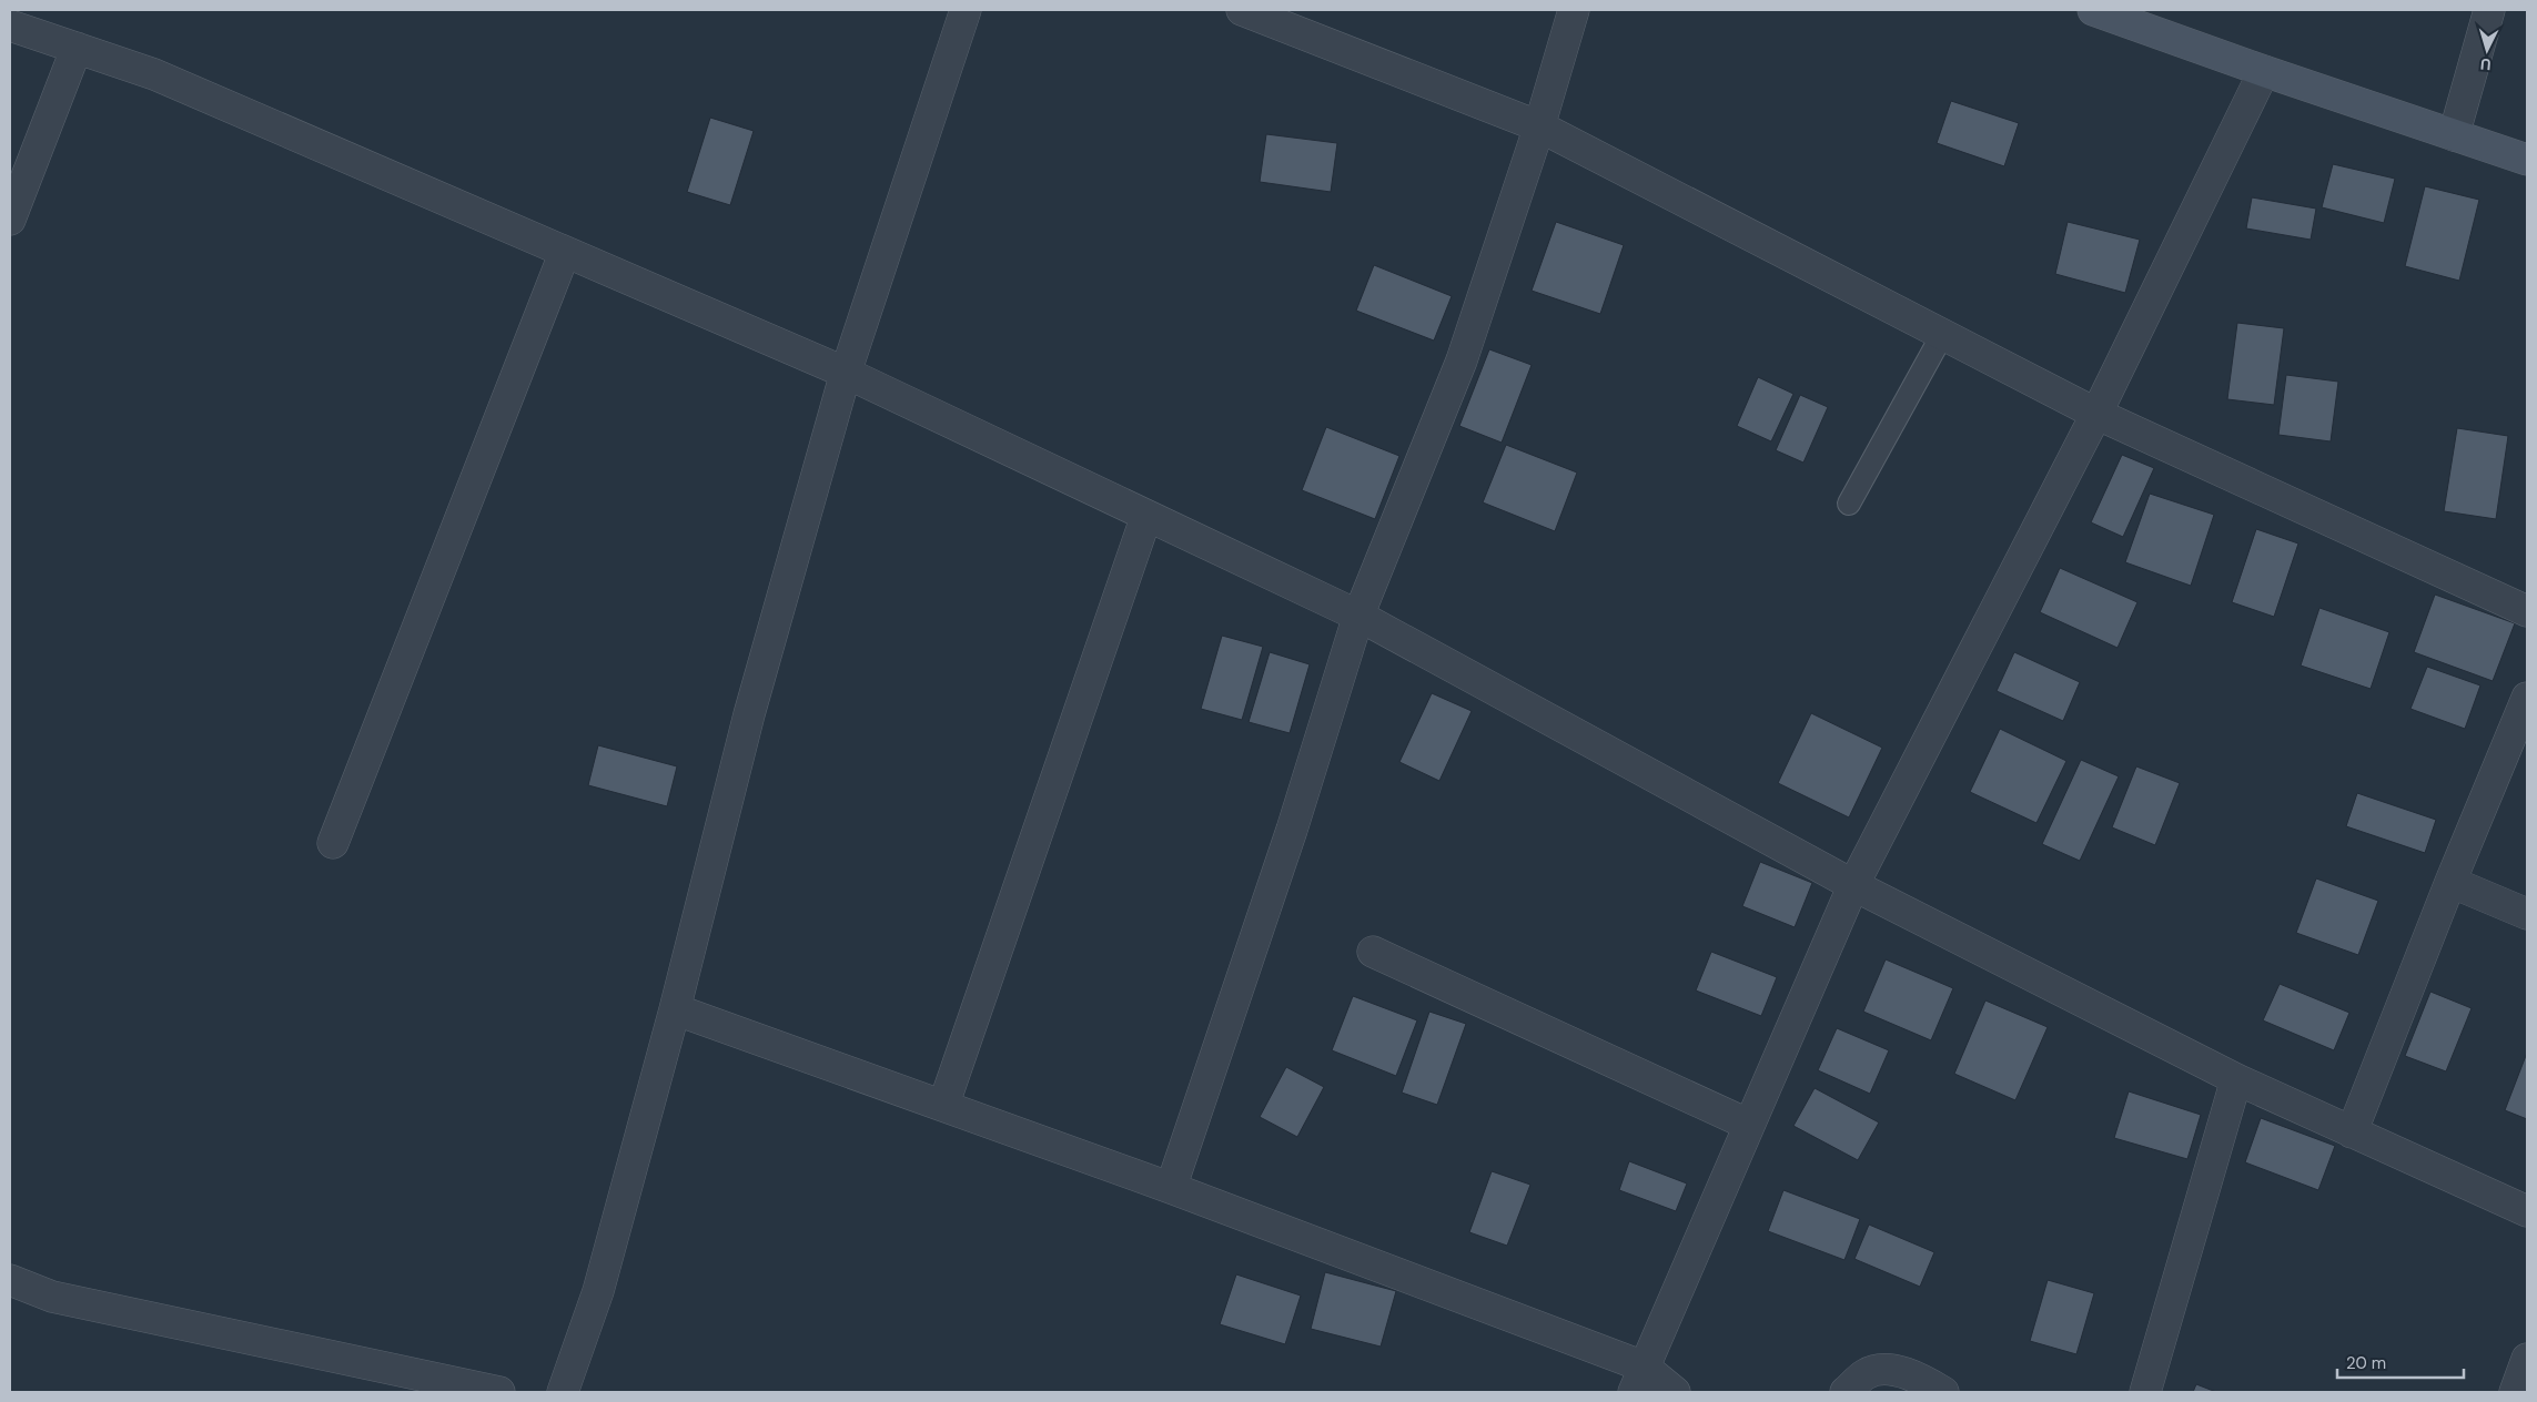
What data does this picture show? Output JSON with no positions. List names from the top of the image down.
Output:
{
  "scale_bar": "20 m",
  "north": "bottom"
}
